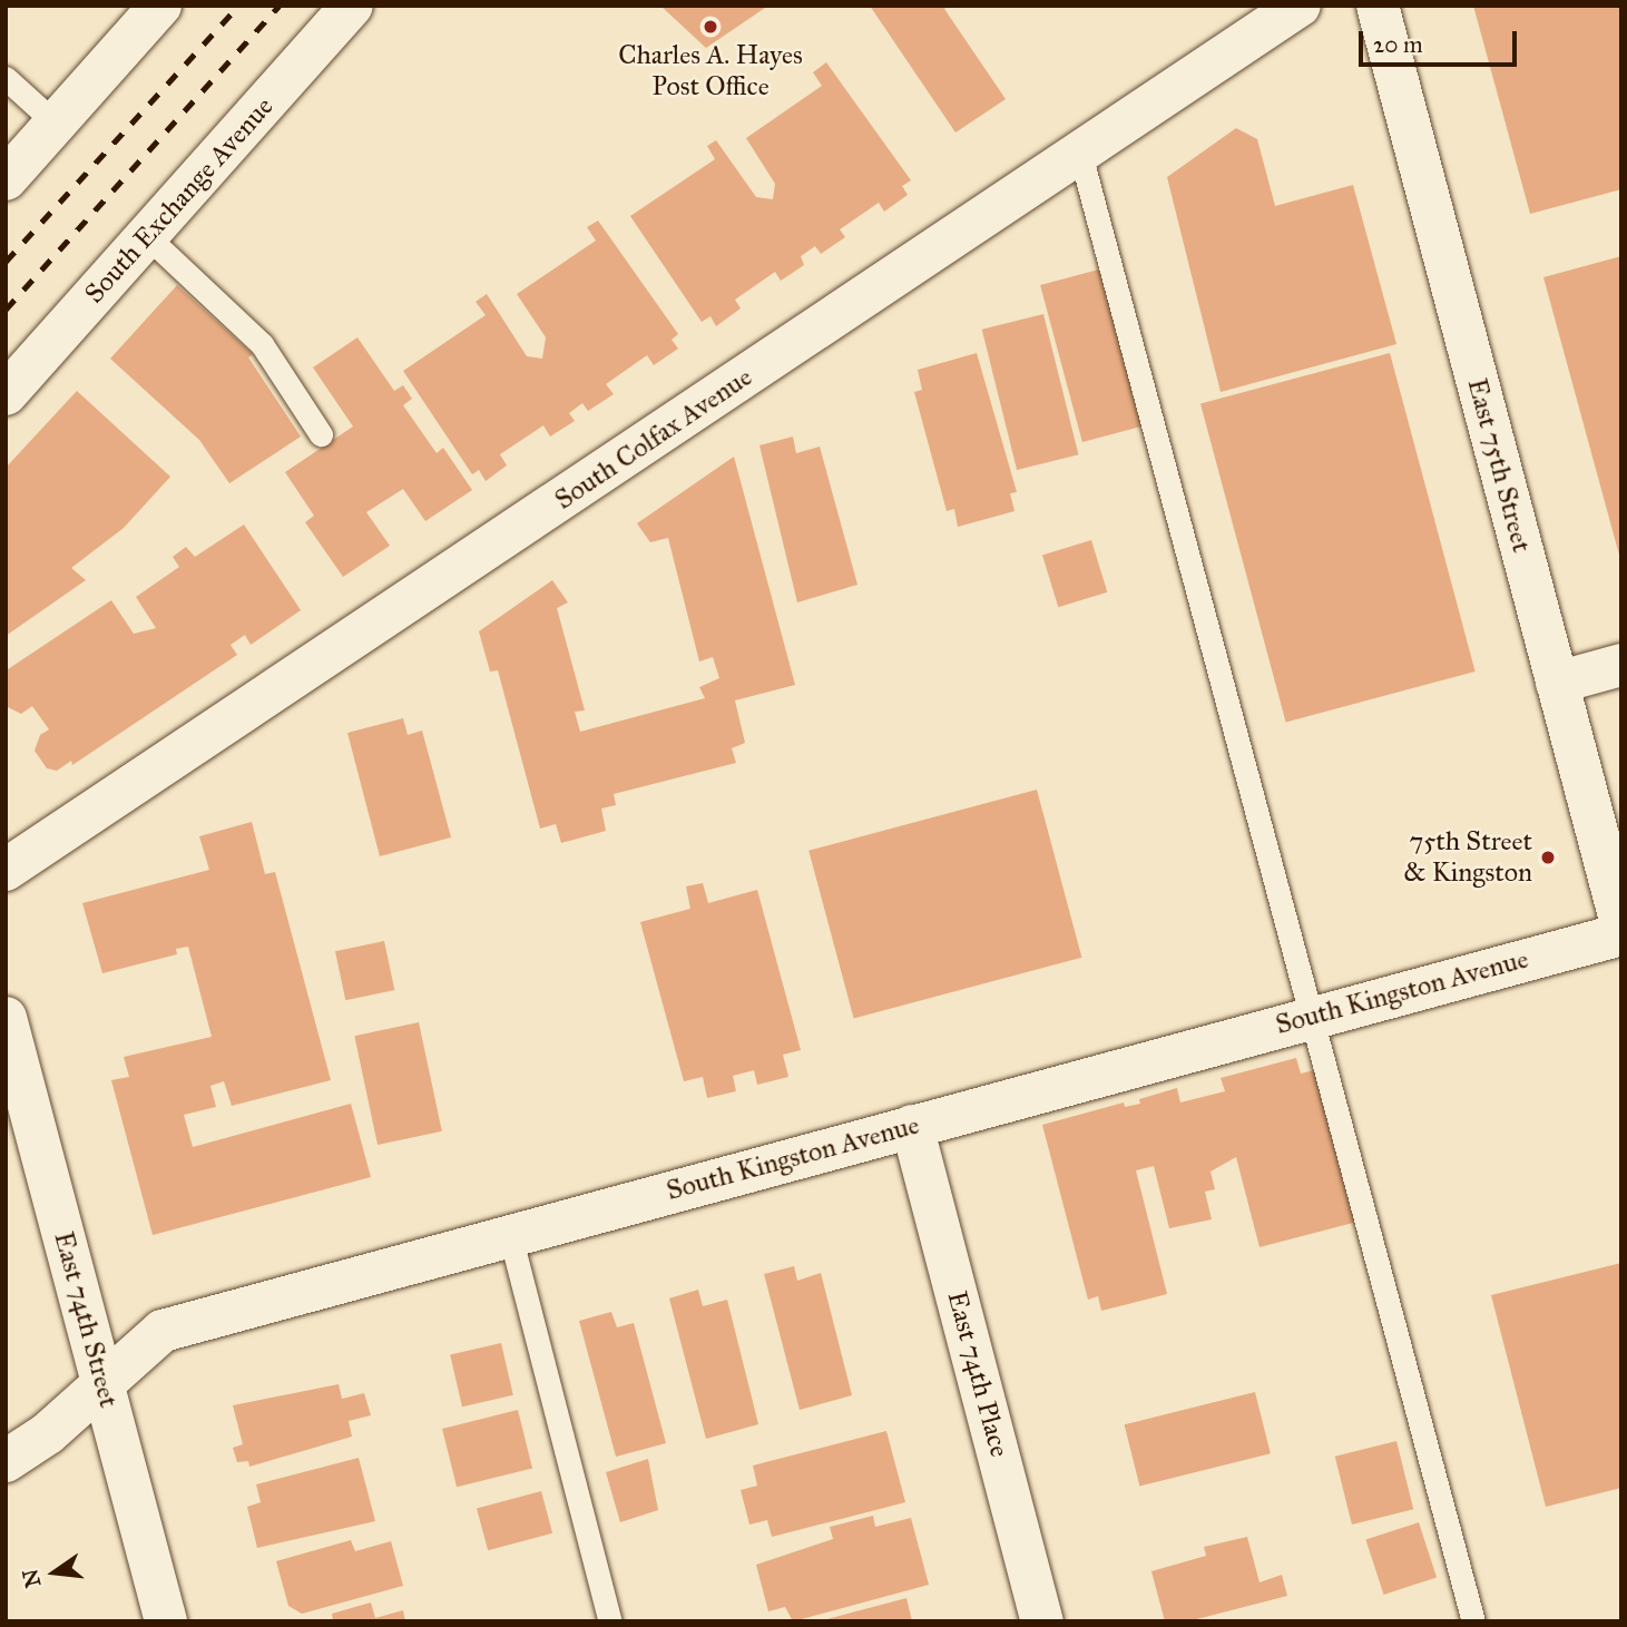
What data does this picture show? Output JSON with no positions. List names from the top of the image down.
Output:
{
  "streets": {
    "street": [
      "South Exchange Avenue",
      "South Colfax Avenue",
      "East 75th Street",
      "South Kingston Avenue",
      "East 74th Street",
      "East 74th Place"
    ]
  },
  "crossings": [
    ["South Kingston Avenue", "East 74th Street"],
    ["South Kingston Avenue", "East 74th Place"]
  ],
  "places": ["Charles A. Hayes Post Office", "75th Street & Kingston"],
  "scale_bar": "20 m",
  "north": "left"
}
